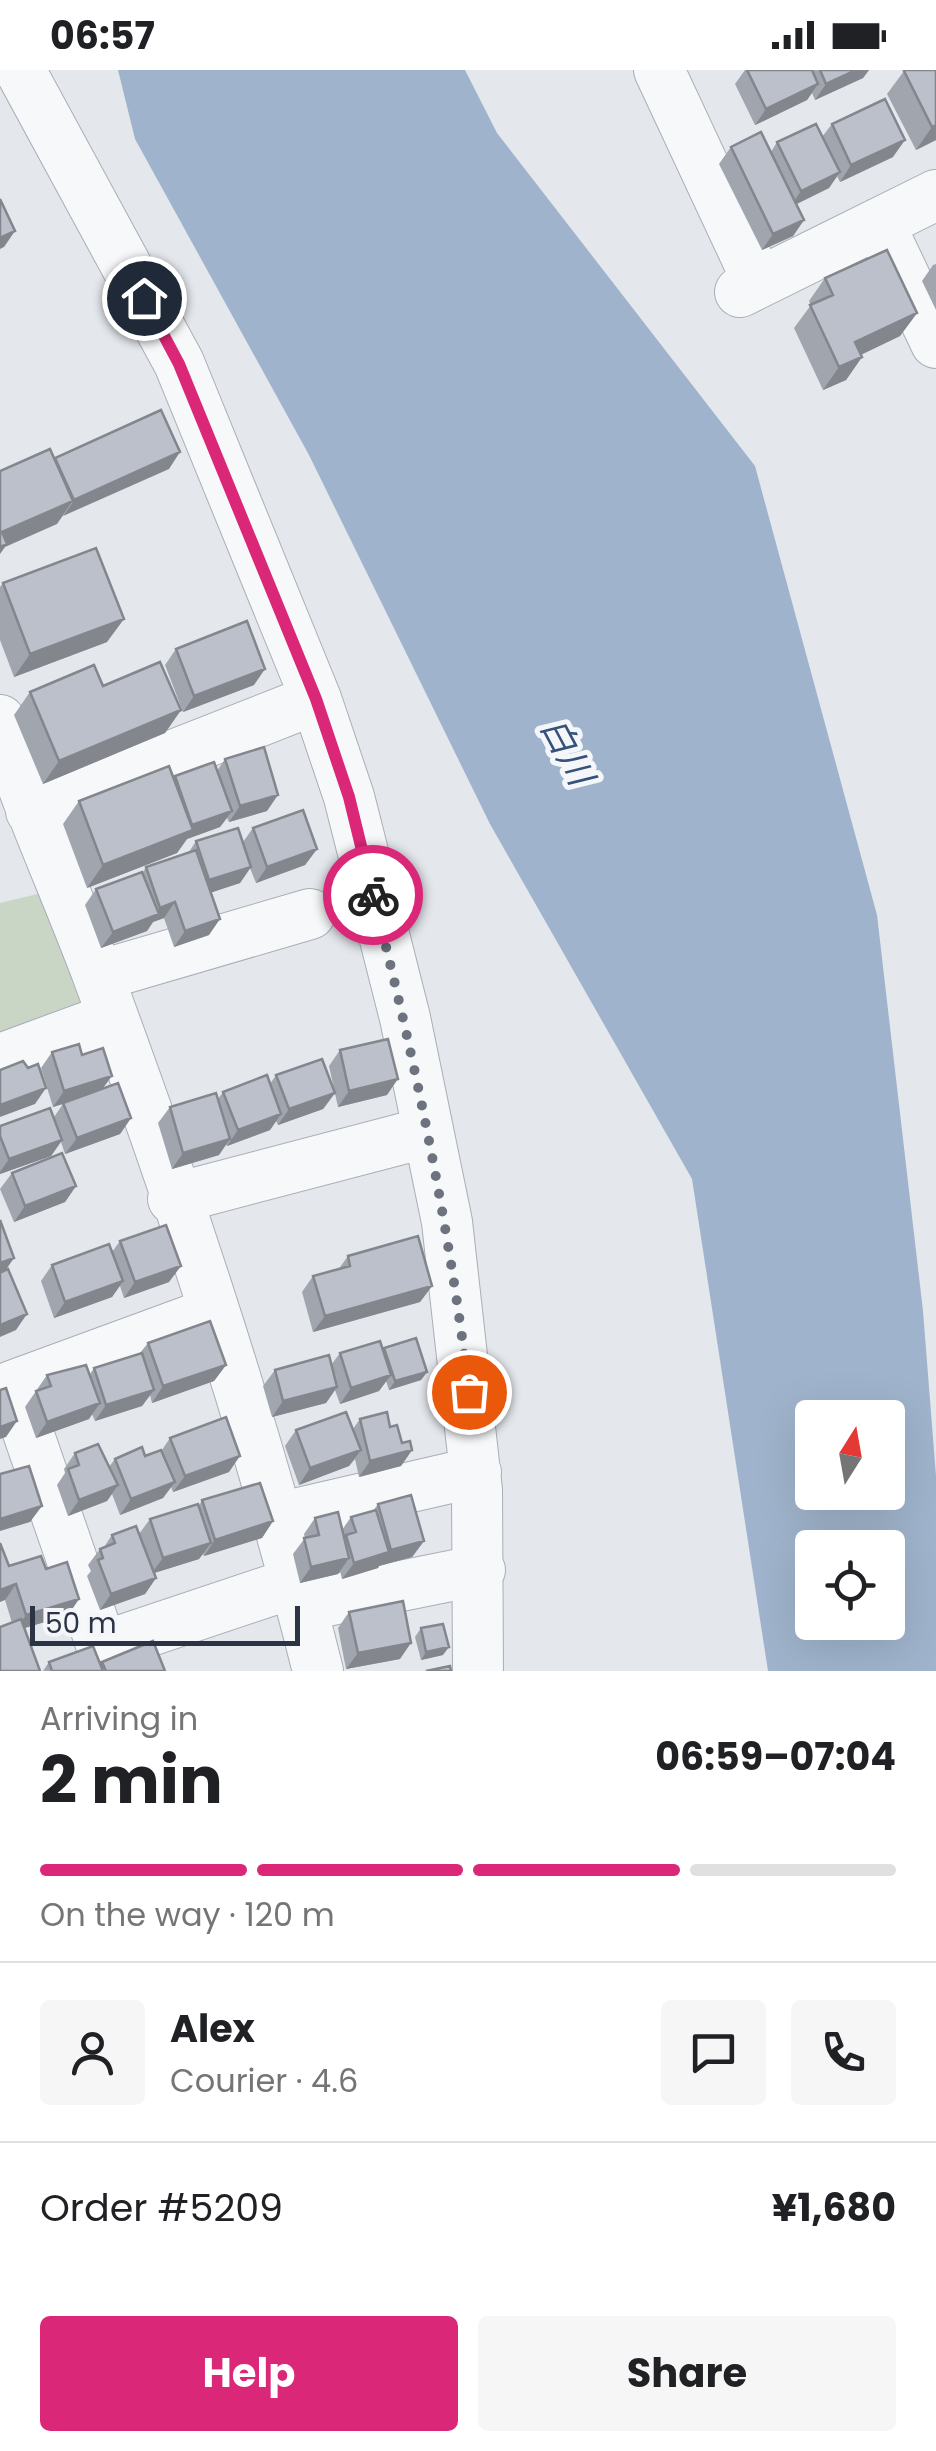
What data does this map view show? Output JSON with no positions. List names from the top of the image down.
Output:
{
  "water": ["白川"],
  "scale_bar": "50 m",
  "north": "top",
  "page": {
    "status": "06:57",
    "scale": "50 m",
    "heading": ["2 min", "Arriving in", "06:59–07:04"],
    "panel": [
      "Alex",
      "Courier · 4.6",
      "Order #5209",
      "¥1,680"
    ],
    "bar": "On the way · 120 m",
    "buttons": ["Help", "Share"]
  }
}
